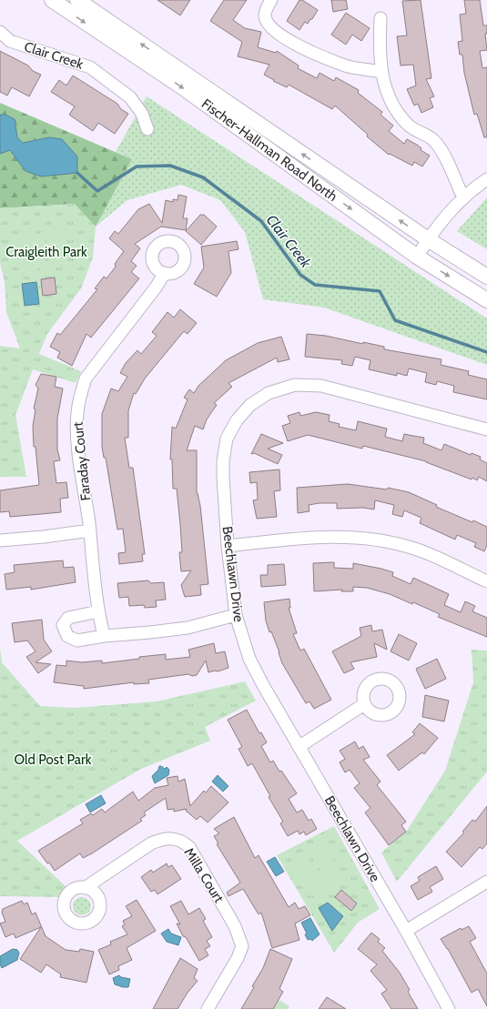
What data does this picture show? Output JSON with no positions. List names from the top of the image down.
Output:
{
  "streets": {
    "main road": ["Fischer-Hallman Road North"],
    "street": [
      "Clair Creek",
      "Faraday Court",
      "Beechlawn Drive",
      "Milla Court"
    ]
  },
  "water": ["Clair Creek"],
  "parks": ["Craigleith Park", "Old Post Park"]
}
